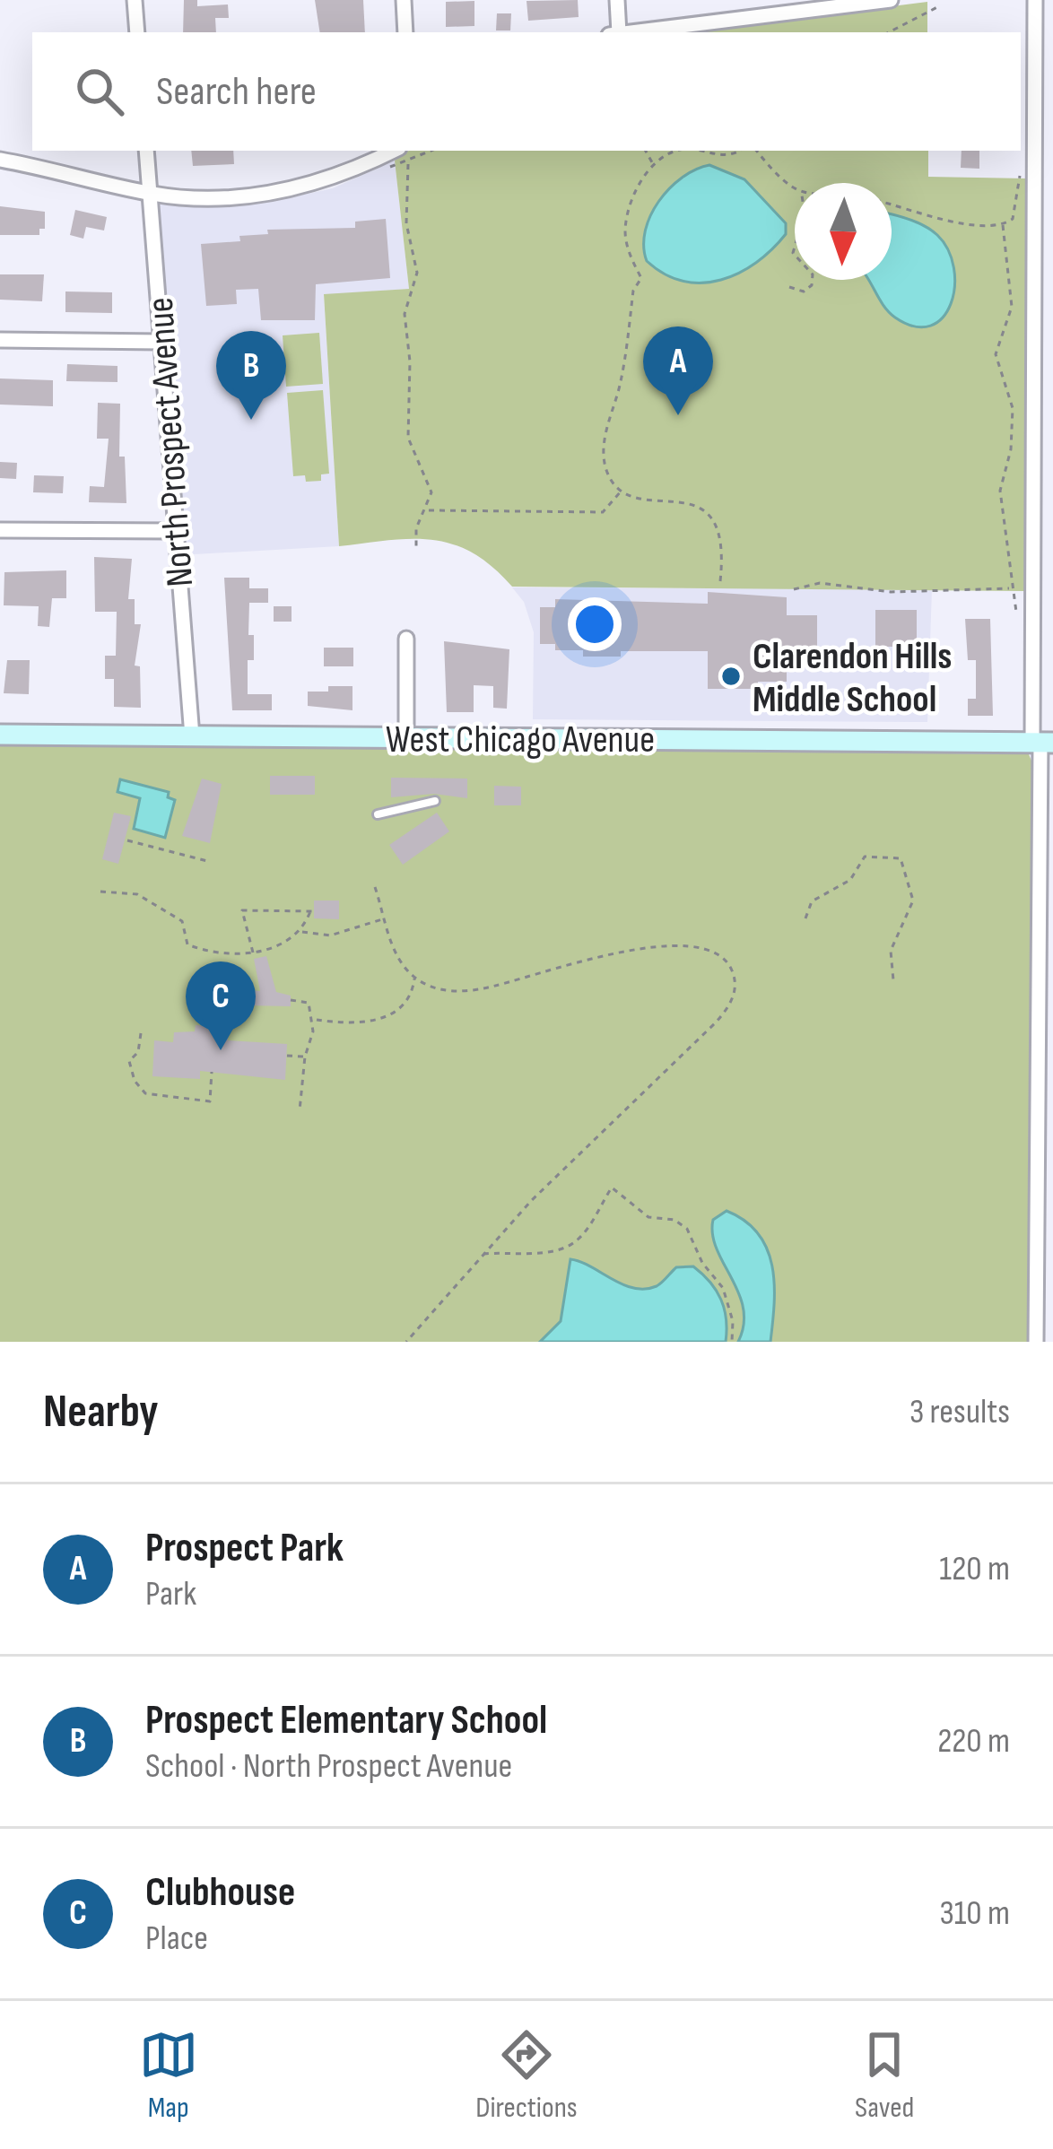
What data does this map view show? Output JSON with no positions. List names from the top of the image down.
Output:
{
  "streets": {
    "main road": ["West Chicago Avenue"],
    "street": ["North Prospect Avenue"]
  },
  "crossings": [
    ["North Prospect Avenue", "West Chicago Avenue"]
  ],
  "places": ["Clarendon Hills Middle School"],
  "north": "bottom",
  "page": {
    "search": "Search here",
    "pins": ["A", "B", "C"],
    "heading": ["Nearby", "3 results"],
    "list": [
      {
        "mark": "A",
        "name": "Prospect Park",
        "note": "Park",
        "value": "120 m"
      },
      {
        "mark": "B",
        "name": "Prospect Elementary School",
        "note": "School · North Prospect Avenue",
        "value": "220 m"
      },
      {
        "mark": "C",
        "name": "Clubhouse",
        "note": "Place",
        "value": "310 m"
      }
    ],
    "nav": ["Map", "Directions", "Saved"]
  }
}
